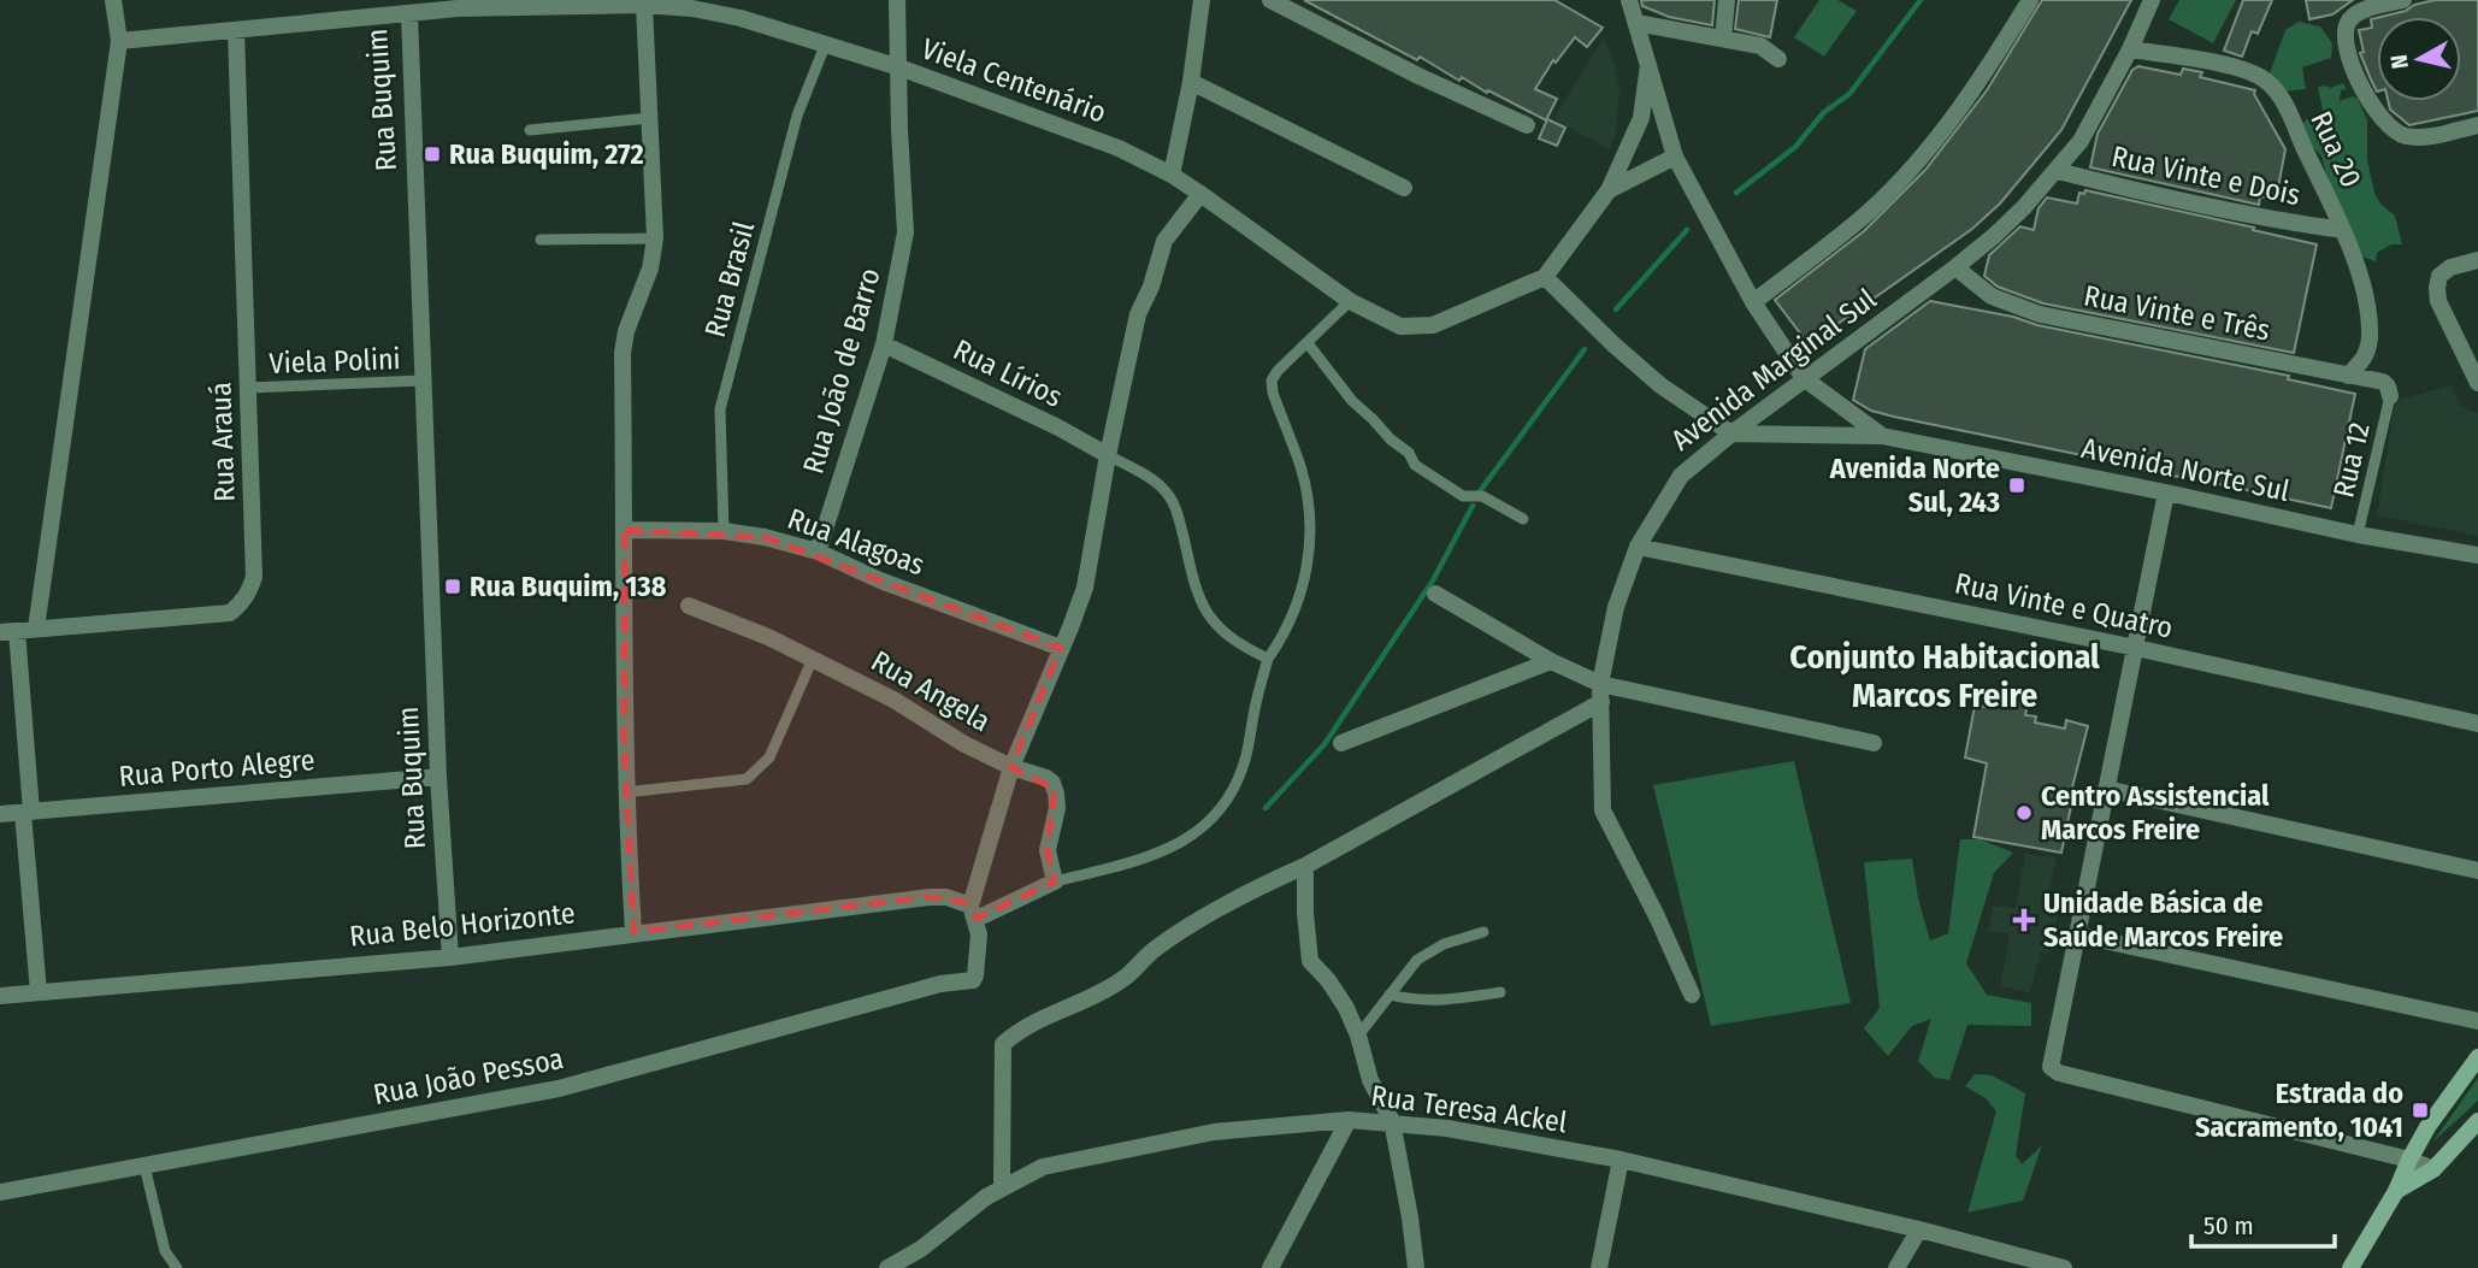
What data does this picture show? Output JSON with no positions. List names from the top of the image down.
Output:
{
  "streets": {
    "street": [
      "Viela Centenário",
      "Rua Buquim",
      "Rua 20",
      "Rua Vinte e Dois",
      "Rua Vinte e Três",
      "Avenida Marginal Sul",
      "Rua João de Barro",
      "Rua Lírios",
      "Rua Arauá",
      "Avenida Norte Sul",
      "Rua Alagoas",
      "Rua Vinte e Quatro",
      "Rua Angela",
      "Rua Porto Alegre",
      "Rua Belo Horizonte",
      "Rua João Pessoa",
      "Rua Teresa Ackel"
    ],
    "lane": ["Rua Brasil", "Viela Polini", "Rua 12"]
  },
  "crossings": [
    ["Viela Centenário", "Rua Buquim"],
    ["Viela Centenário", "Rua Brasil"],
    ["Viela Centenário", "Rua João de Barro"],
    ["Rua Buquim", "Viela Polini"],
    ["Rua Buquim", "Rua Arauá"],
    ["Rua Buquim", "Rua Porto Alegre"],
    ["Rua Buquim", "Rua Belo Horizonte"],
    ["Rua 20", "Rua Vinte e Dois"],
    ["Rua 20", "Rua Vinte e Três"],
    ["Rua 20", "Avenida Marginal Sul"],
    ["Rua Vinte e Dois", "Avenida Marginal Sul"],
    ["Rua Brasil", "Rua Alagoas"],
    ["Rua Vinte e Três", "Avenida Marginal Sul"],
    ["Rua Vinte e Três", "Rua 12"],
    ["Viela Polini", "Rua Arauá"],
    ["Avenida Marginal Sul", "Avenida Norte Sul"],
    ["Avenida Marginal Sul", "Rua Vinte e Quatro"],
    ["Rua João de Barro", "Rua Lírios"],
    ["Rua João de Barro", "Rua Alagoas"],
    ["Rua 12", "Avenida Norte Sul"],
    ["Rua Belo Horizonte", "Rua João Pessoa"]
  ],
  "districts": ["Conjunto Habitacional Marcos Freire"],
  "places": {
    "transit": [
      "Rua Buquim, 272",
      "Avenida Norte Sul, 243",
      "Rua Buquim, 138",
      "Estrada do Sacramento, 1041"
    ],
    "other": ["Centro Assistencial Marcos Freire"],
    "health": ["Unidade Básica de Saúde Marcos Freire"]
  },
  "scale_bar": "50 m",
  "north": "left"
}
